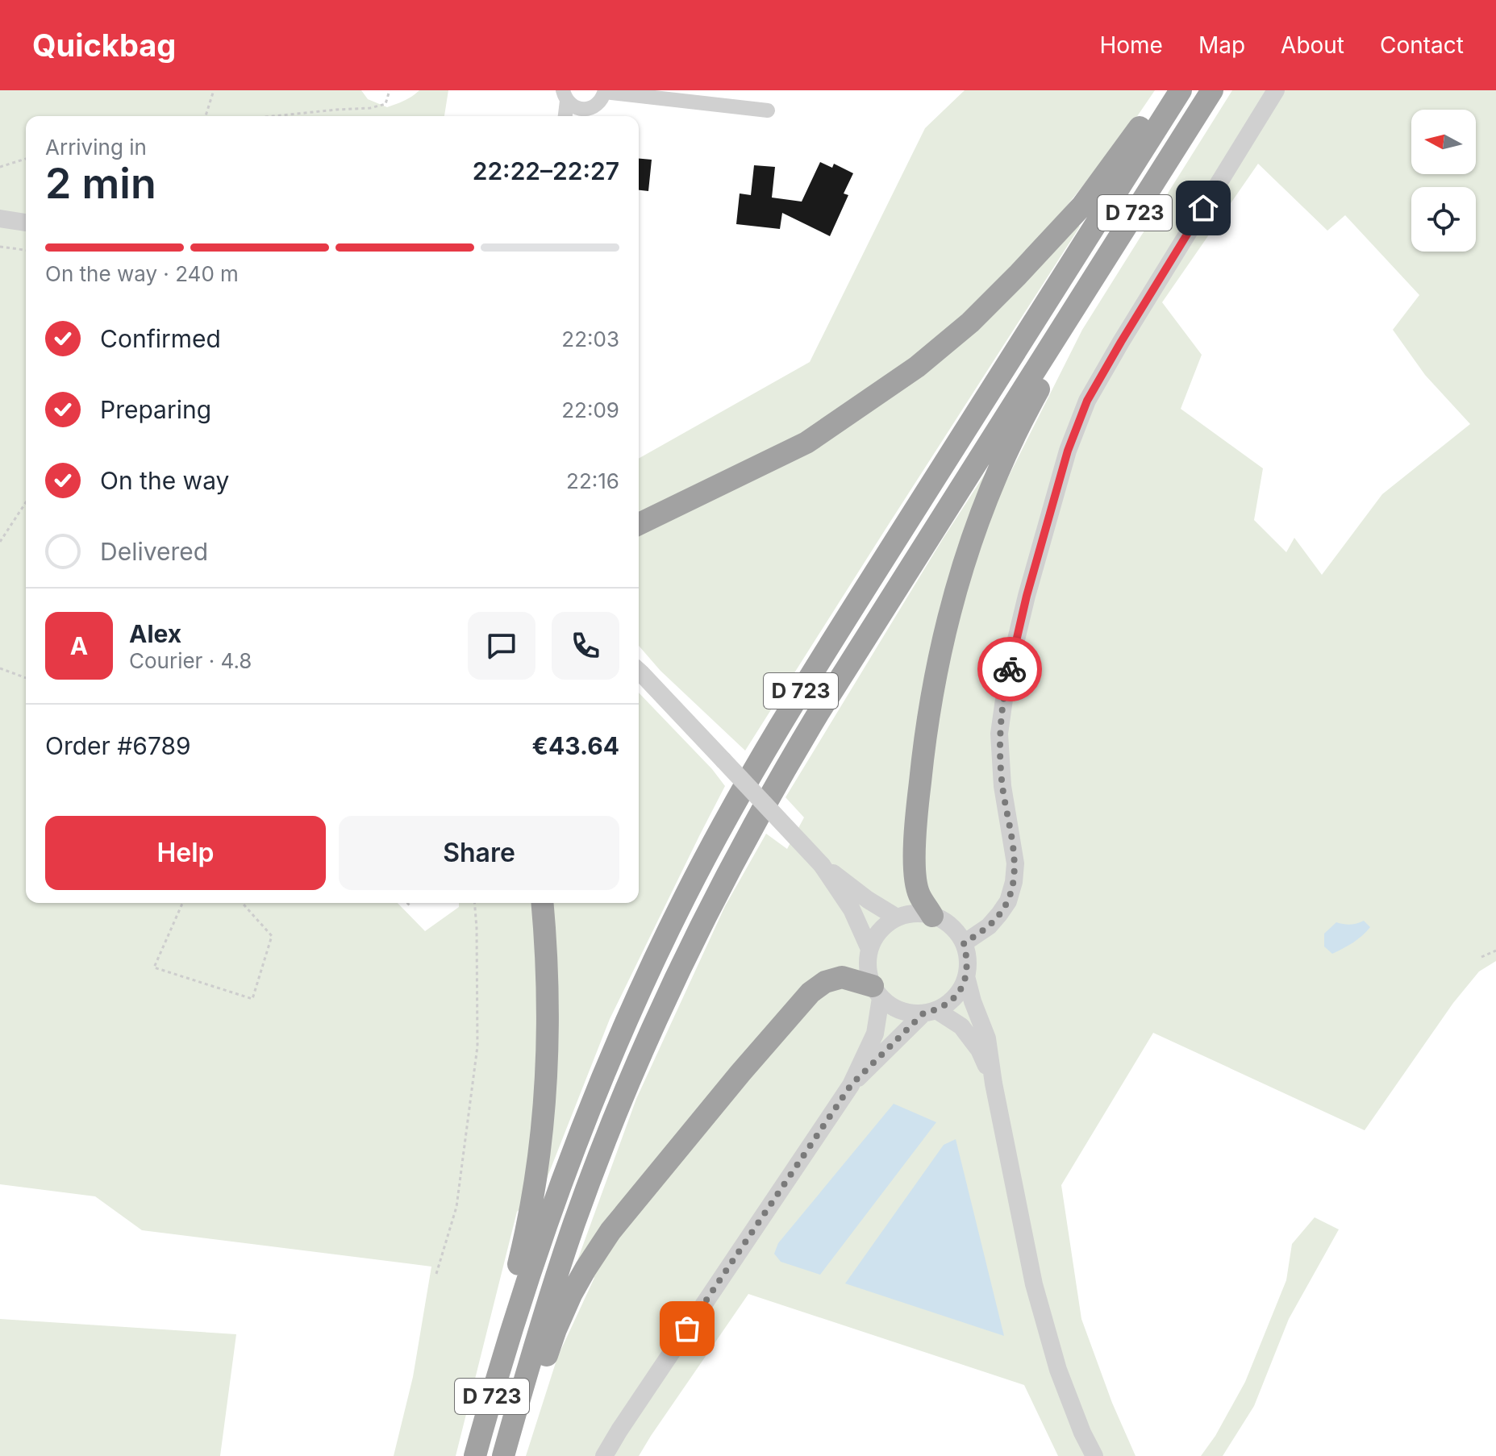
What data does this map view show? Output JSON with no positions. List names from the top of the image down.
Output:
{
  "streets": {
    "highway": ["D 723"]
  },
  "north": "left",
  "page": {
    "header": "Quickbag",
    "nav": [
      "Home",
      "Map",
      "About",
      "Contact"
    ],
    "heading": ["2 min", "Arriving in", "22:22–22:27"],
    "panel": [
      "Alex",
      "Courier · 4.8",
      "Order #6789",
      "€43.64"
    ],
    "bar": "On the way · 240 m",
    "list": [
      ["Confirmed", "22:03"],
      ["Preparing", "22:09"],
      ["On the way", "22:16"],
      "Delivered"
    ],
    "round": "A",
    "buttons": ["Help", "Share"]
  }
}
